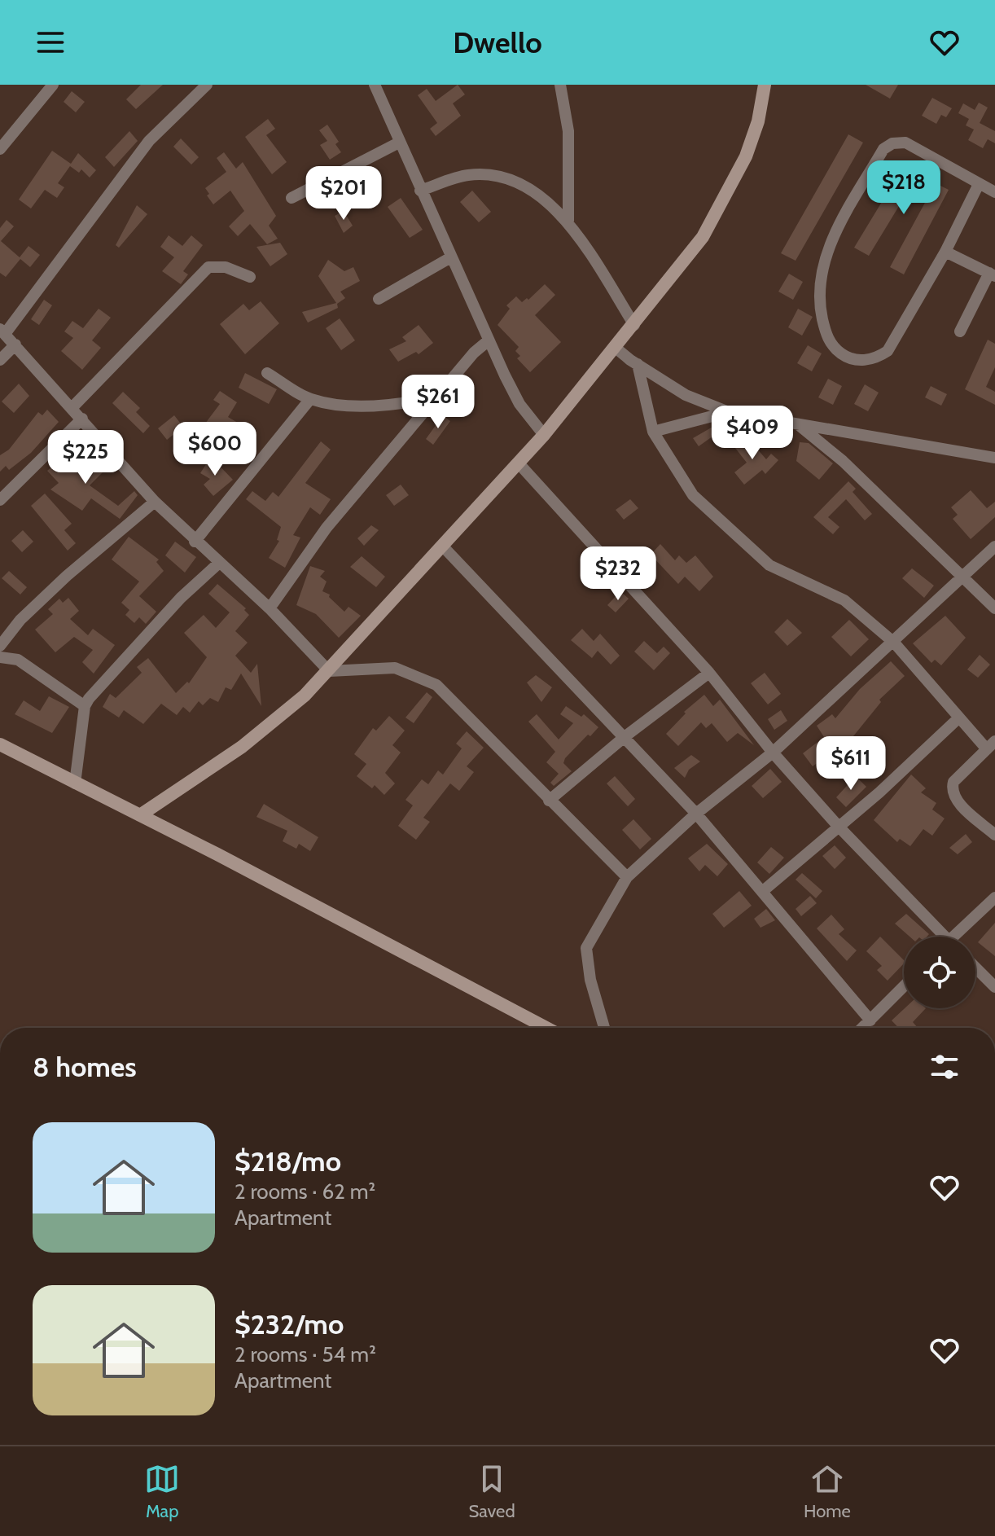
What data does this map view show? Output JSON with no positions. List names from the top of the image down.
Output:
{
  "page": {
    "header": "Dwello",
    "price": [
      "$218",
      "$201",
      "$261",
      "$409",
      "$600",
      "$225",
      "$232",
      "$611"
    ],
    "heading": "8 homes",
    "list": [
      {
        "name": "$218/mo",
        "note": "2 rooms · 62 m² · Apartment"
      },
      {
        "name": "$232/mo",
        "note": "2 rooms · 54 m² · Apartment"
      }
    ],
    "tabs": ["Map", "Saved", "Home"]
  }
}
